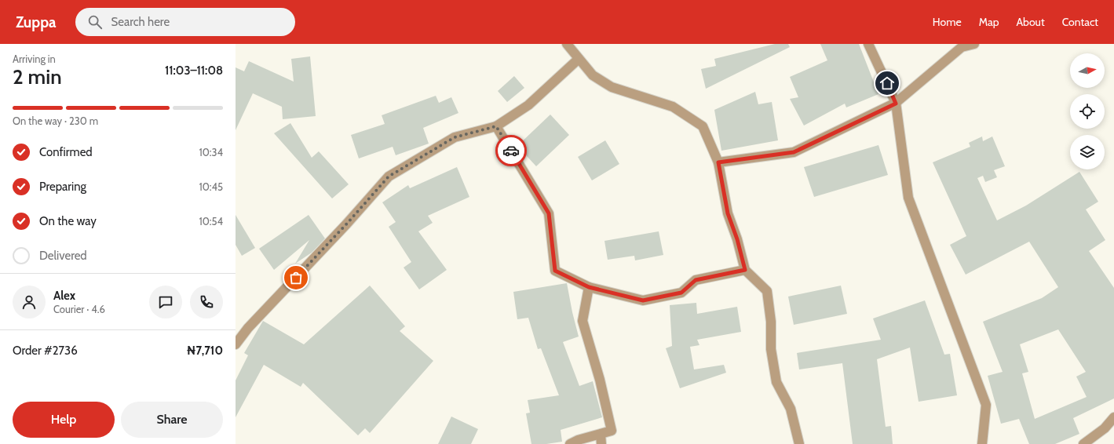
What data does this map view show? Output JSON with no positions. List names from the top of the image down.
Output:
{
  "north": "right",
  "page": {
    "header": "Zuppa",
    "search": "Search here",
    "nav": [
      "Home",
      "Map",
      "About",
      "Contact"
    ],
    "heading": ["2 min", "Arriving in", "11:03–11:08"],
    "panel": [
      "Alex",
      "Courier · 4.6",
      "Order #2736",
      "₦7,710"
    ],
    "bar": "On the way · 230 m",
    "list": [
      ["Confirmed", "10:34"],
      ["Preparing", "10:45"],
      ["On the way", "10:54"],
      "Delivered"
    ],
    "buttons": ["Help", "Share"]
  }
}
